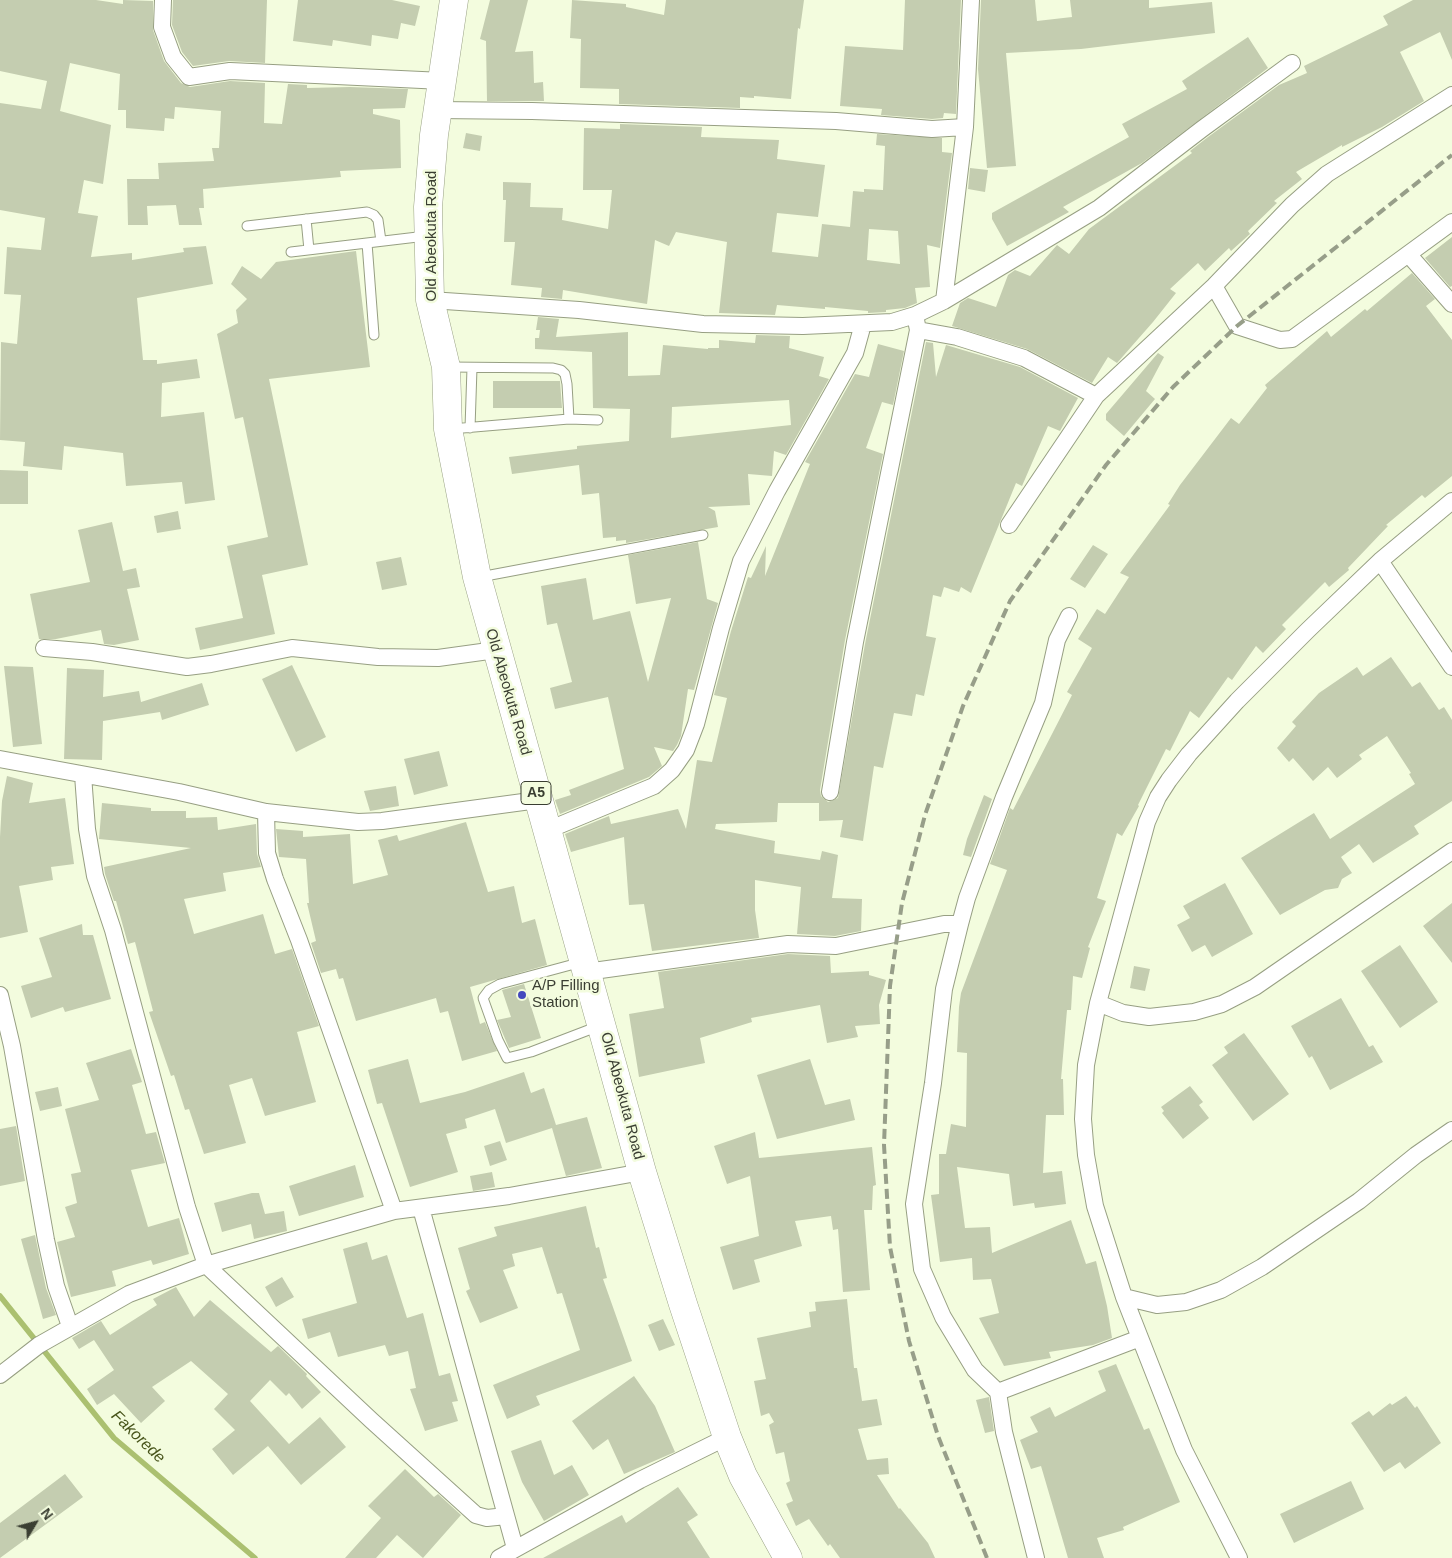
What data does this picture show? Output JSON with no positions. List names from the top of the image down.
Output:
{
  "streets": {
    "highway": ["Old Abeokuta Road", "A5"]
  },
  "water": ["Fakorede"],
  "places": ["A/P Filling Station"],
  "north": "top right"
}
